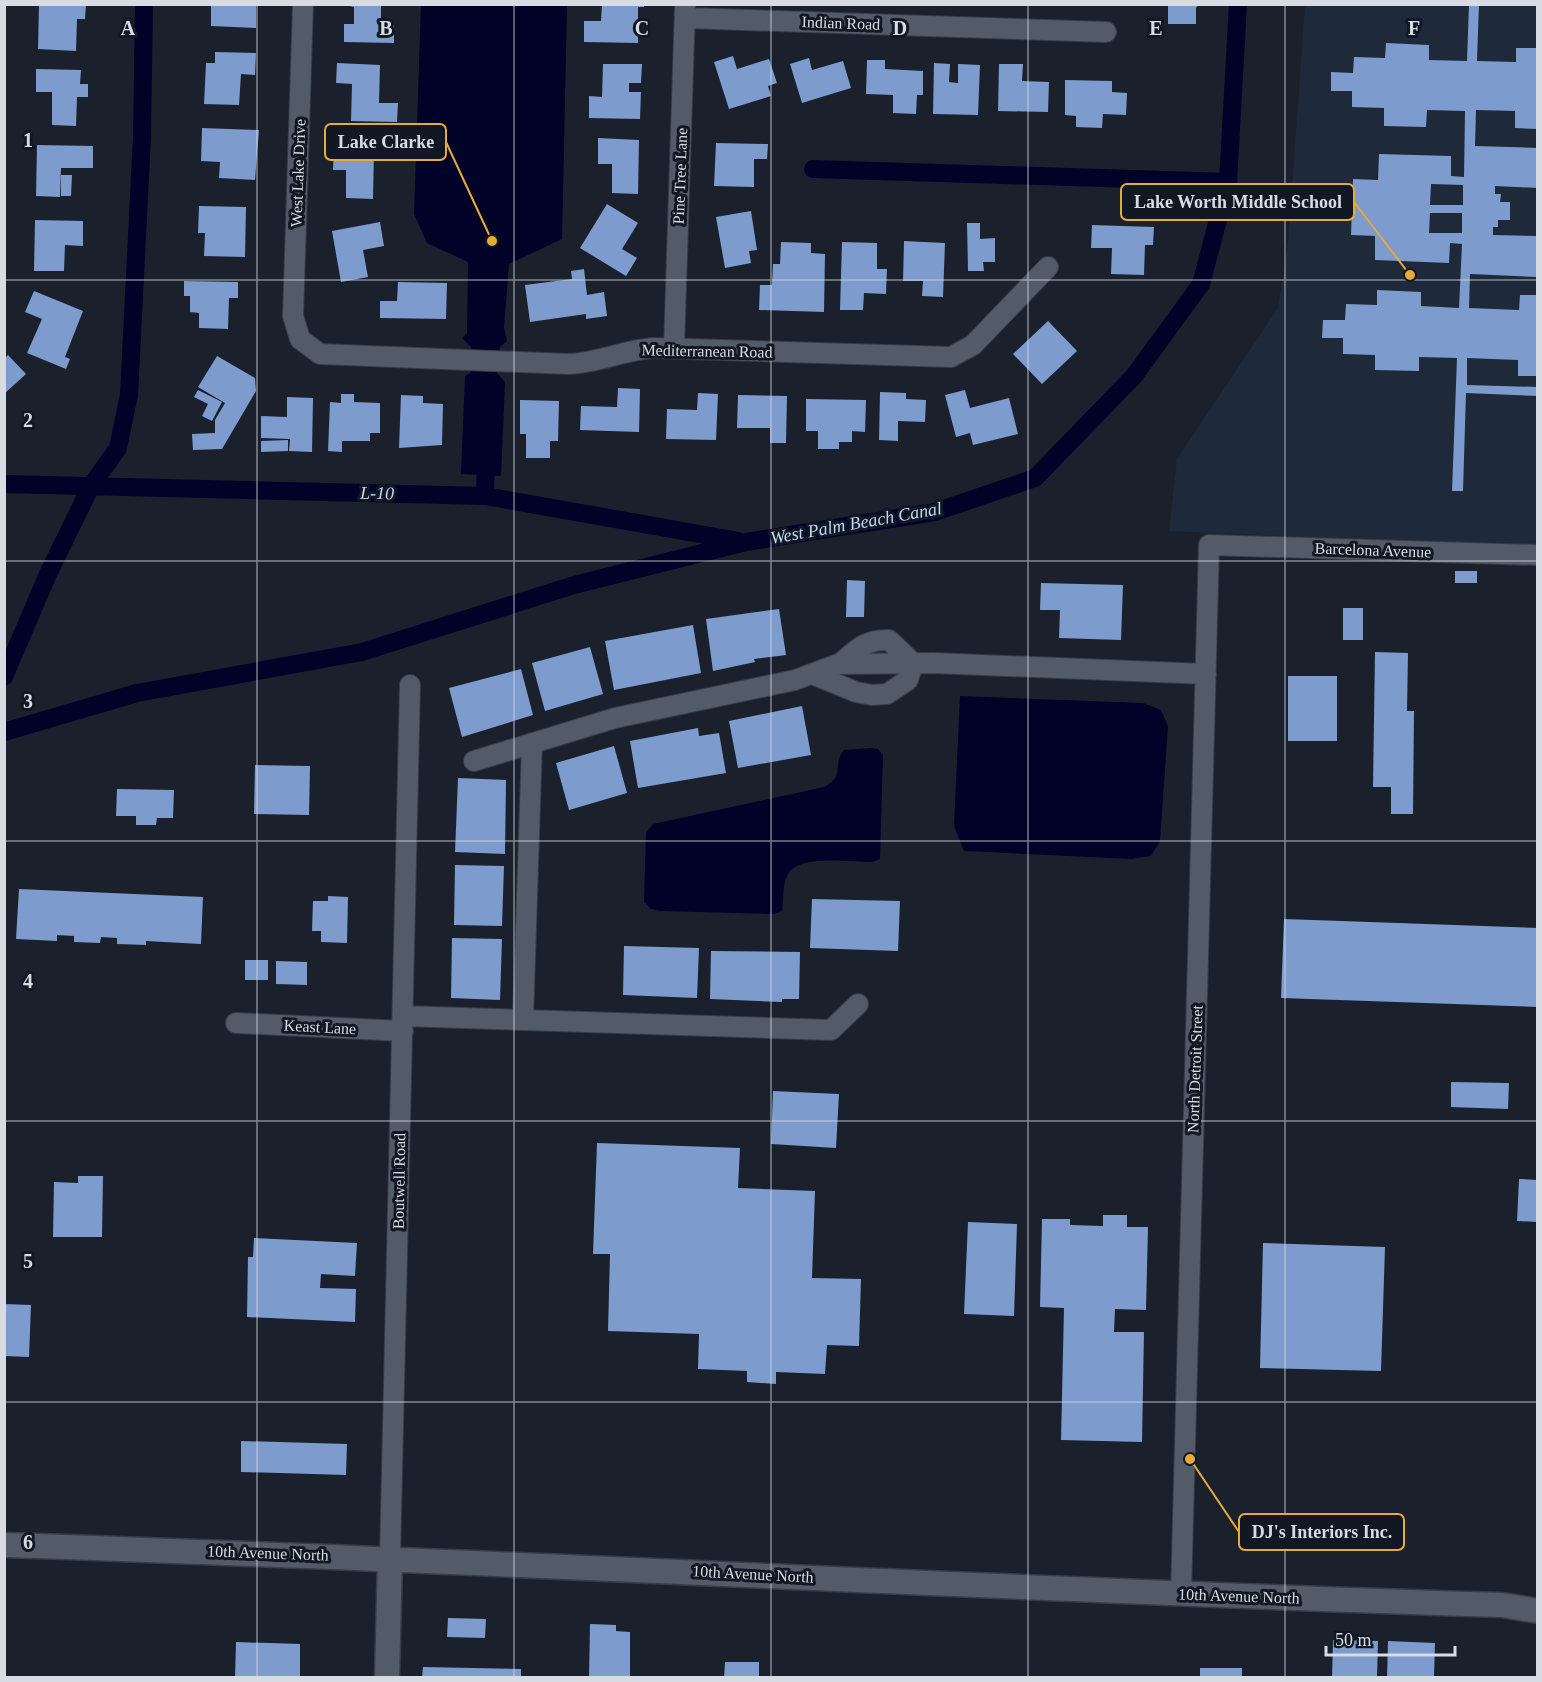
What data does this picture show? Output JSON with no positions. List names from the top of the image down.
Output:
{
  "streets": {
    "street": [
      "Indian Road",
      "West Lake Drive",
      "Pine Tree Lane",
      "Mediterranean Road",
      "Barcelona Avenue",
      "Keast Lane",
      "North Detroit Street",
      "Boutwell Road",
      "10th Avenue North"
    ]
  },
  "crossings": [
    ["Indian Road", "Pine Tree Lane"],
    ["West Lake Drive", "Mediterranean Road"],
    ["Pine Tree Lane", "Mediterranean Road"],
    ["Barcelona Avenue", "North Detroit Street"],
    ["Keast Lane", "Boutwell Road"],
    ["North Detroit Street", "10th Avenue North"],
    ["Boutwell Road", "10th Avenue North"]
  ],
  "water": ["L-10", "West Palm Beach Canal"],
  "places": ["Lake Clarke", "Lake Worth Middle School", "DJ's Interiors Inc."],
  "scale_bar": "50 m",
  "grid": {
    "columns": [
      "A",
      "B",
      "C",
      "D",
      "E",
      "F"
    ],
    "rows": [
      "1",
      "2",
      "3",
      "4",
      "5",
      "6"
    ]
  }
}
